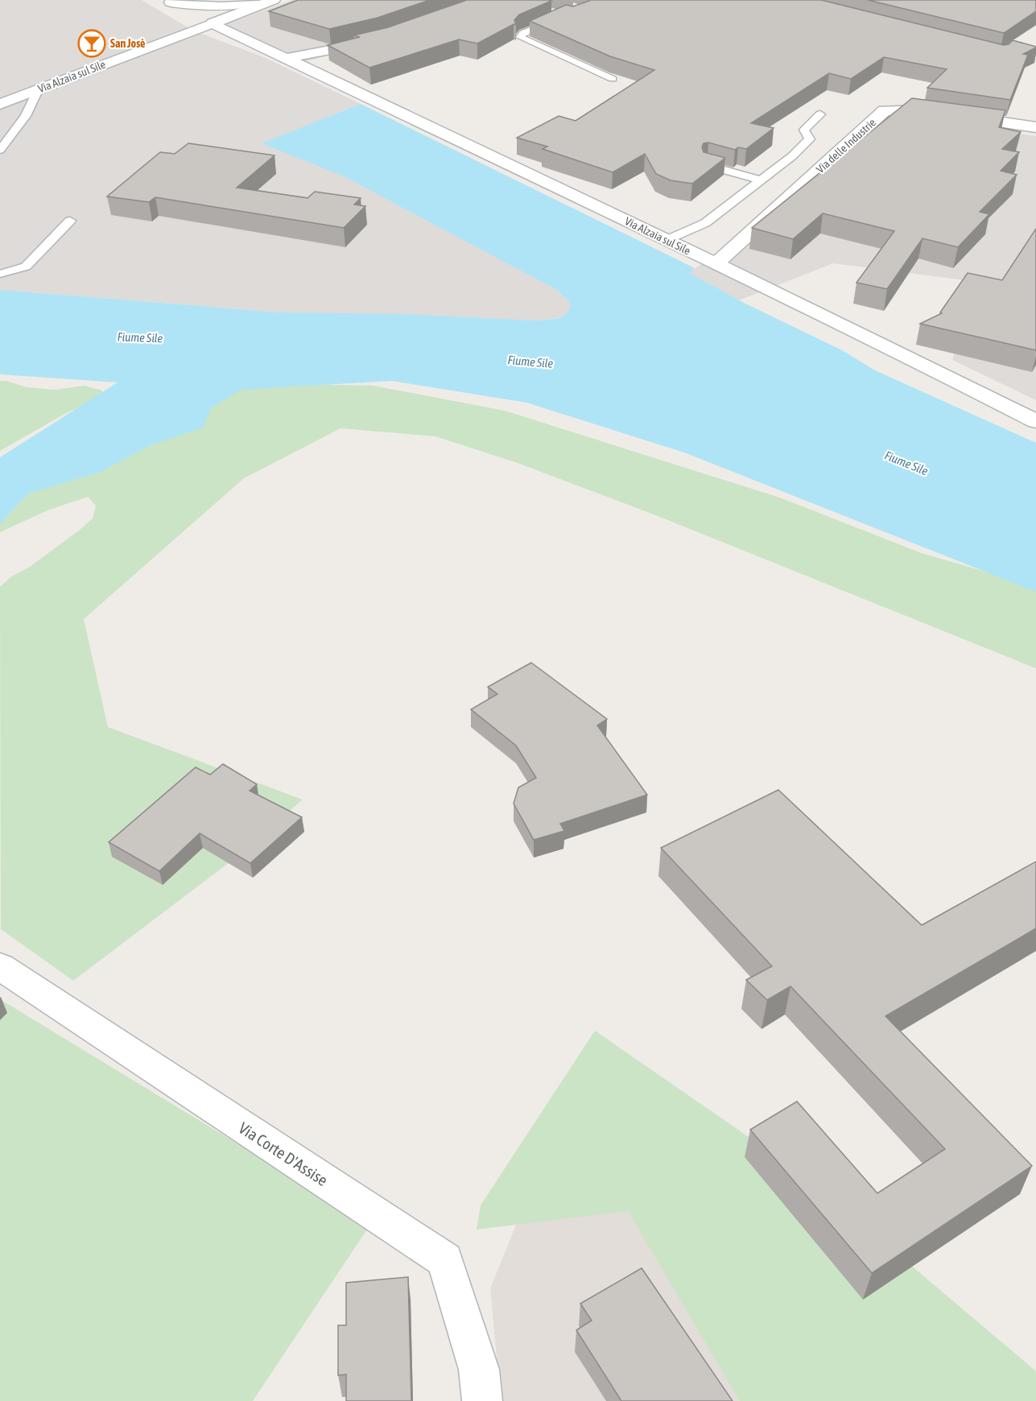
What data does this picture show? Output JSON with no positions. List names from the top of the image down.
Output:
{
  "streets": {
    "street": ["Via Alzaia sul Sile", "Via delle Industrie", "Via Corte D'Assise"]
  },
  "crossings": [
    ["Via Alzaia sul Sile", "Via delle Industrie"]
  ],
  "water": ["Fiume Sile"],
  "places": {
    "bar": ["San Josè"]
  }
}
